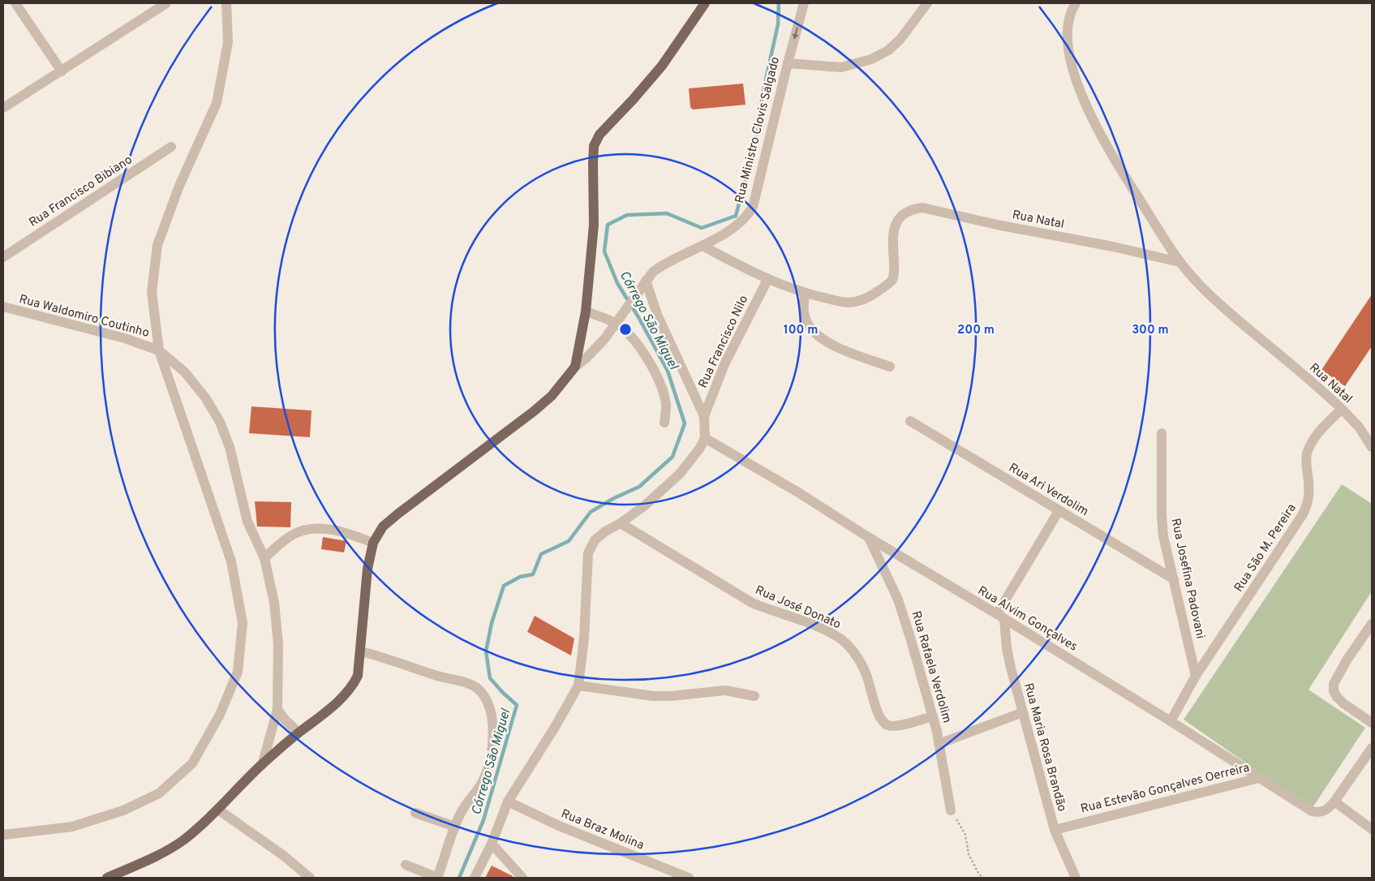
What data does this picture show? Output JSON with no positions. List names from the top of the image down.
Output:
{
  "streets": {
    "street": [
      "Rua Ministro Clovis Salgado",
      "Rua Francisco Bibiano",
      "Rua Natal",
      "Rua Waldomiro Coutinho",
      "Rua Francisco Nilo",
      "Rua Ari Verdolim",
      "Rua São M. Pereira",
      "Rua Josefina Padovani",
      "Rua José Donato",
      "Rua Alvim Gonçalves",
      "Rua Rafaela Verdolim",
      "Rua Maria Rosa Brandão",
      "Rua Estevão Gonçalves Oerreira",
      "Rua Braz Molina"
    ]
  },
  "crossings": [
    ["Rua Ministro Clovis Salgado", "Rua Natal"],
    ["Rua Natal", "Rua Francisco Nilo"],
    ["Rua Natal", "Rua São M. Pereira"],
    ["Rua Ari Verdolim", "Rua Josefina Padovani"],
    ["Rua São M. Pereira", "Rua Josefina Padovani"],
    ["Rua José Donato", "Rua Rafaela Verdolim"],
    ["Rua Alvim Gonçalves", "Rua Rafaela Verdolim"],
    ["Rua Alvim Gonçalves", "Rua Maria Rosa Brandão"],
    ["Rua Alvim Gonçalves", "Rua Estevão Gonçalves Oerreira"],
    ["Rua Maria Rosa Brandão", "Rua Estevão Gonçalves Oerreira"]
  ],
  "water": ["Córrego São Miguel"],
  "rings": ["100 m", "200 m", "300 m"]
}
